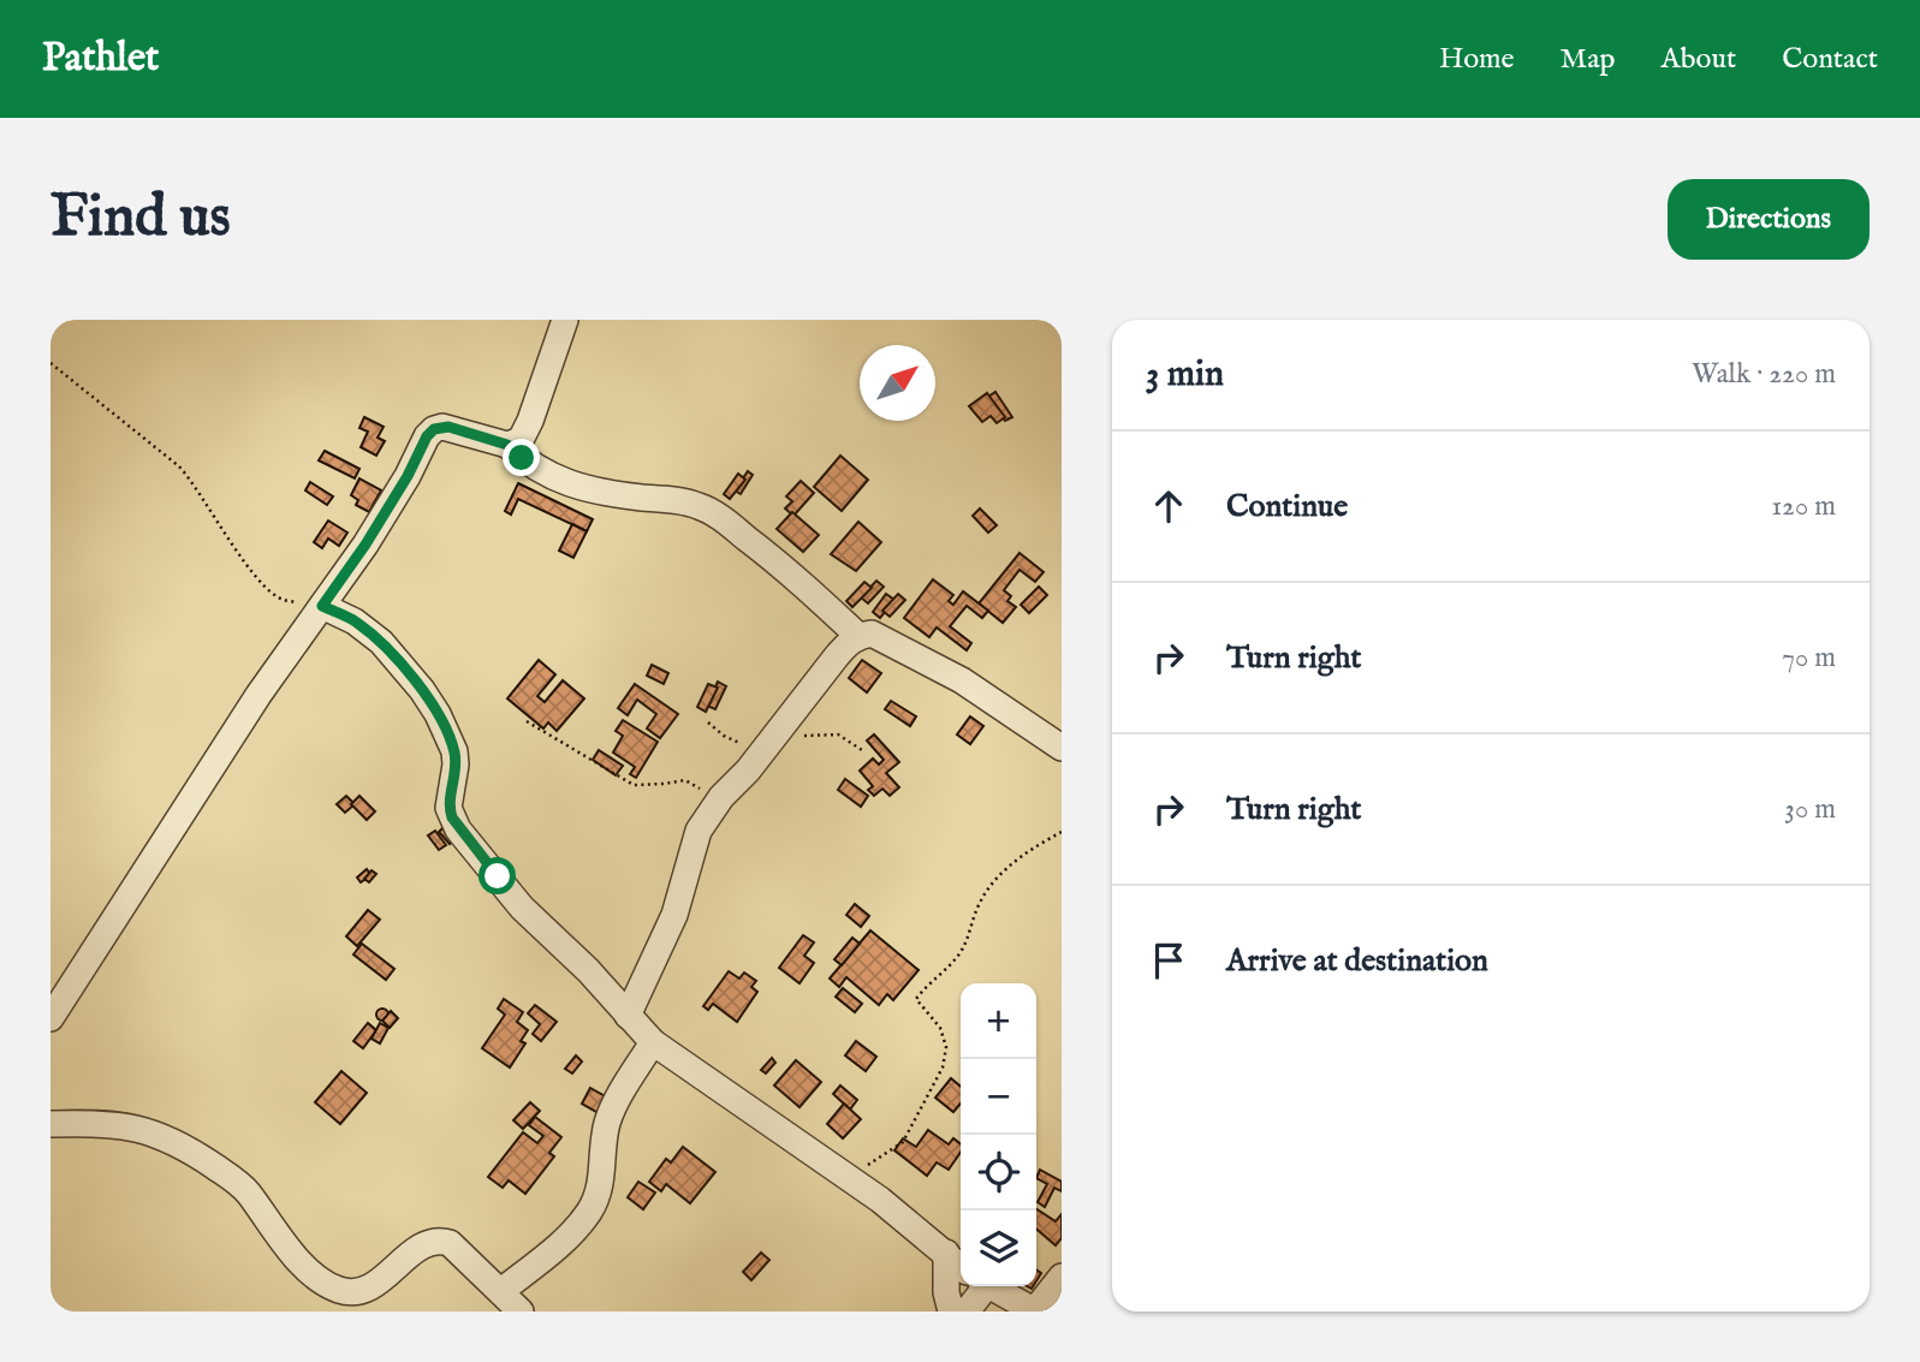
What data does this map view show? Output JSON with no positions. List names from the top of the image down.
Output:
{
  "north": "top right",
  "page": {
    "header": "Pathlet",
    "nav": [
      "Home",
      "Map",
      "About",
      "Contact"
    ],
    "buttons": "Directions",
    "title": "Find us",
    "heading": ["3 min", "Walk · 220 m"],
    "list": [
      ["Continue", "120 m"],
      ["Turn right", "70 m"],
      ["Turn right", "30 m"],
      "Arrive at destination"
    ],
    "map_buttons": ["+", "−"]
  }
}
